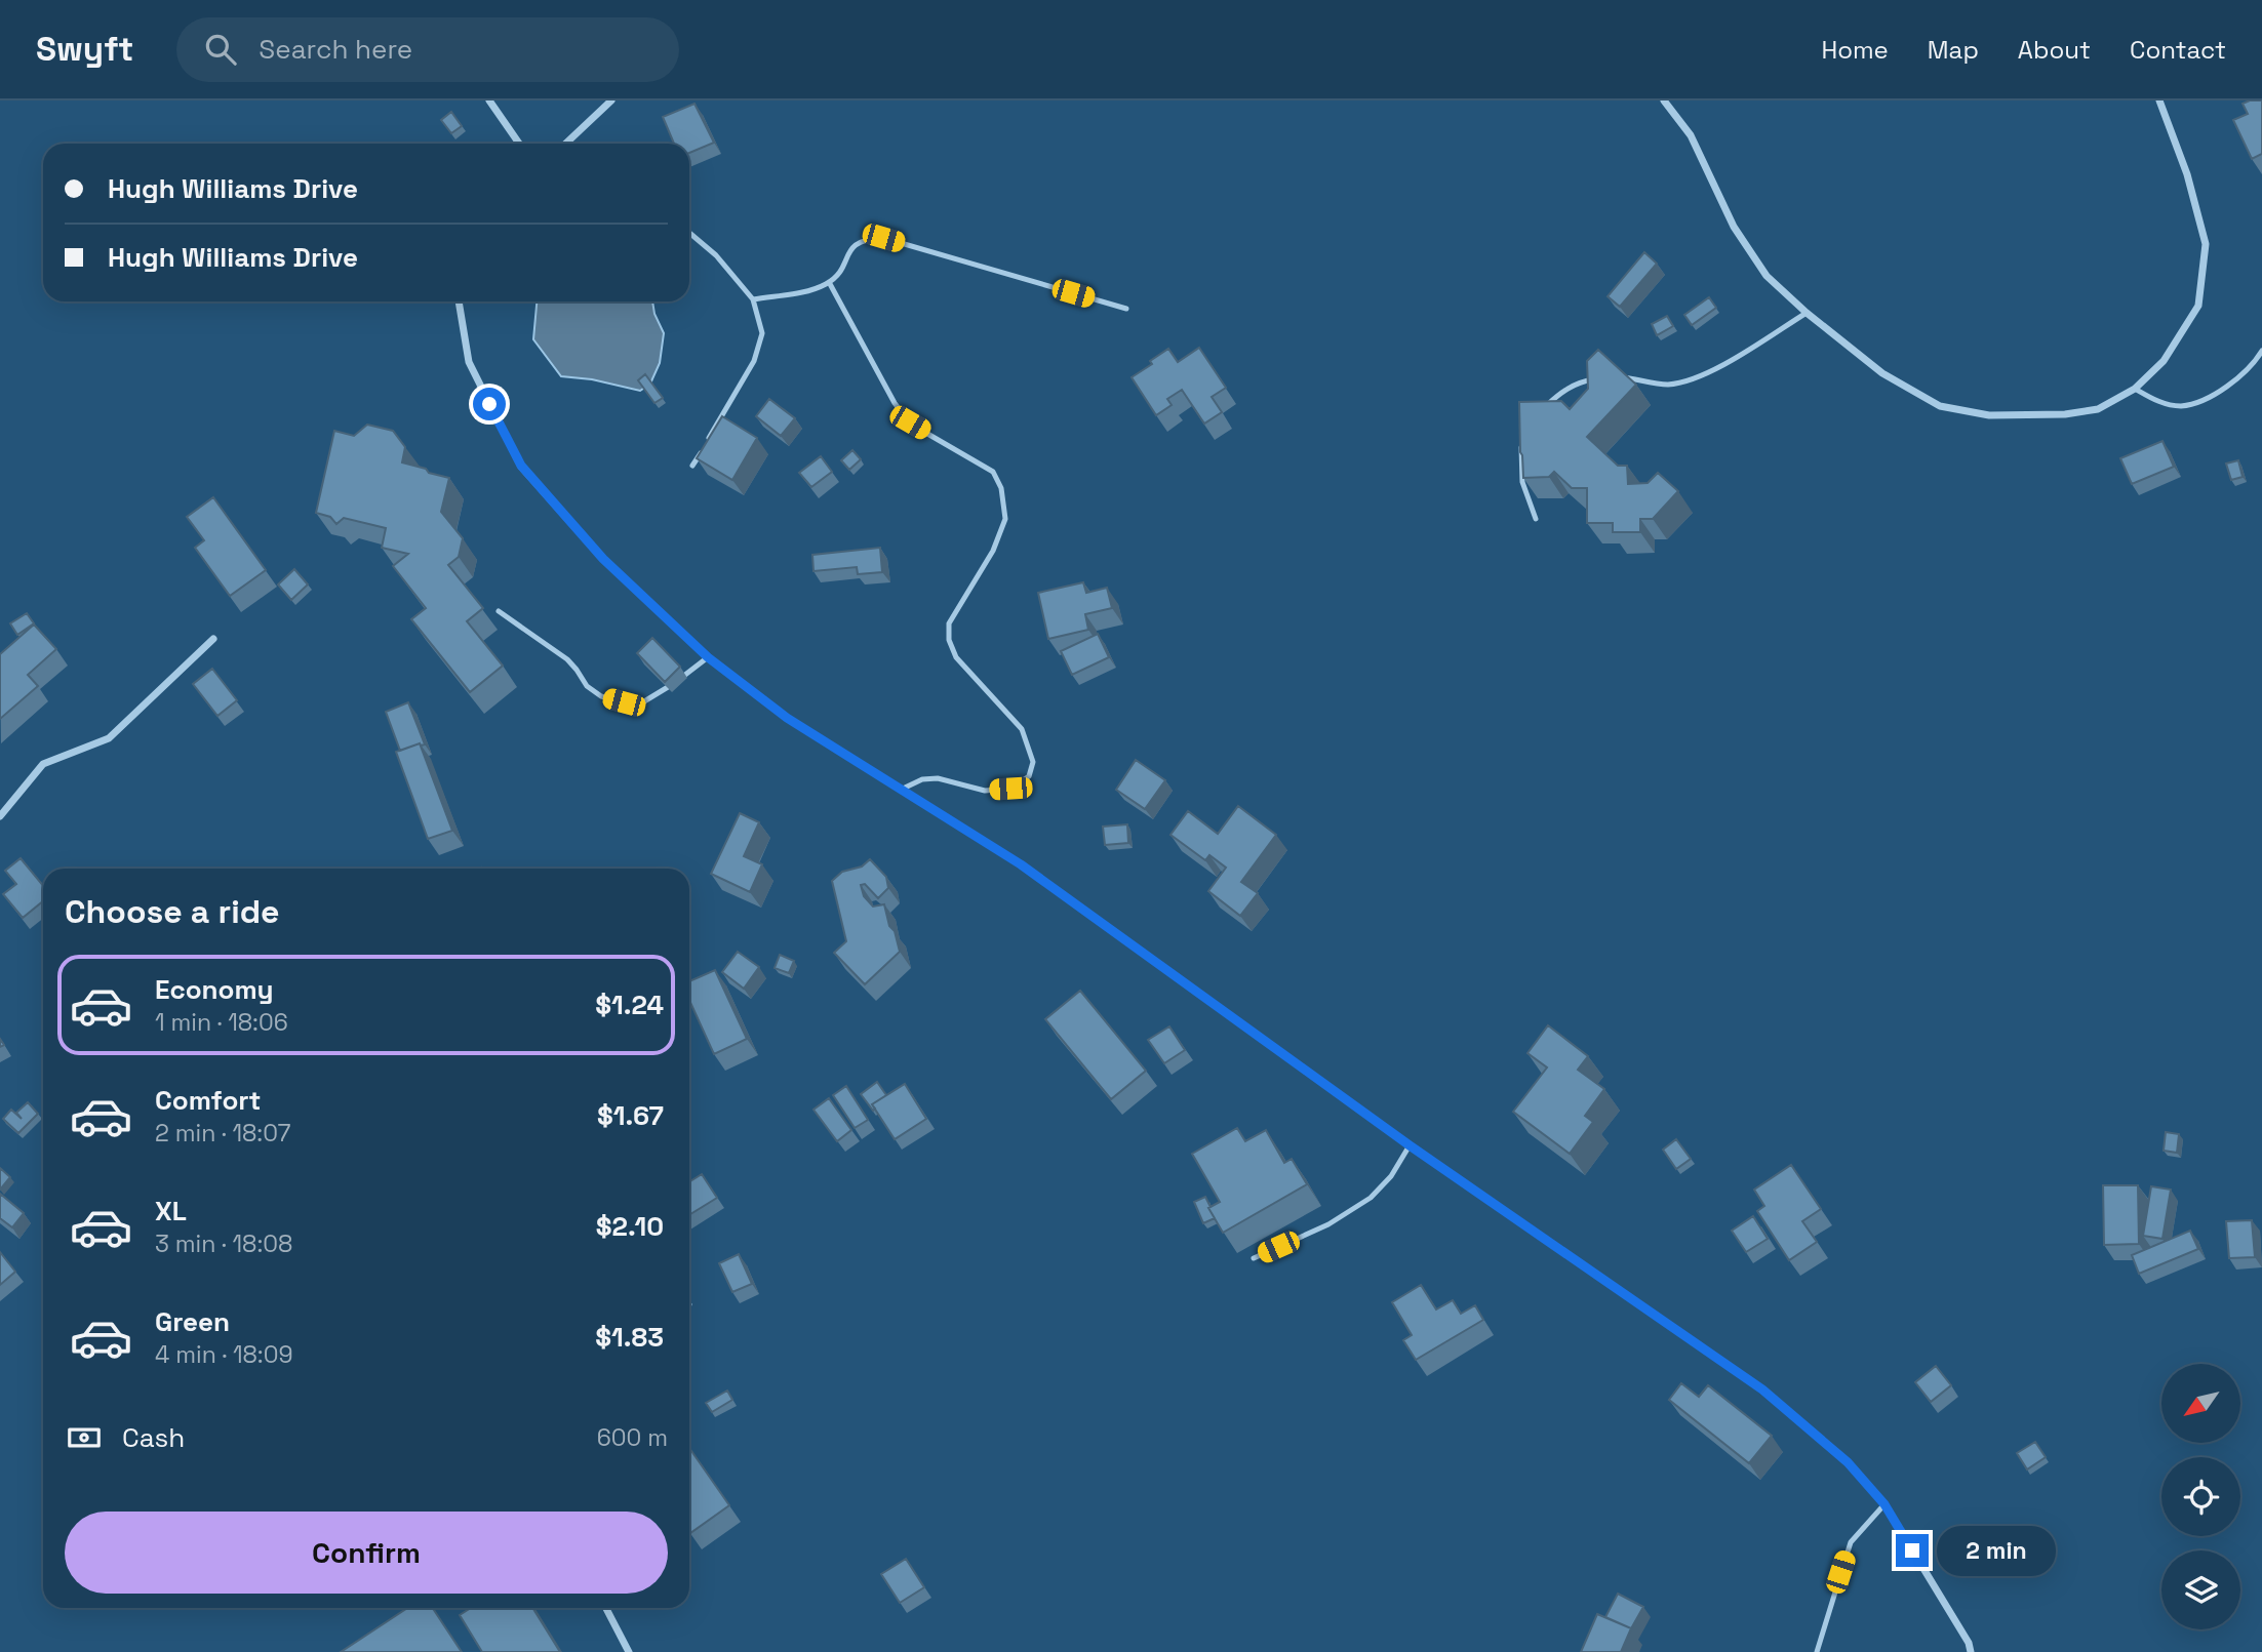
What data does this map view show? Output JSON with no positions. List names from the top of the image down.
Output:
{
  "north": "bottom left",
  "page": {
    "header": "Swyft",
    "search": "Search here",
    "nav": [
      "Home",
      "Map",
      "About",
      "Contact"
    ],
    "banner": ["Hugh Williams Drive", "Hugh Williams Drive"],
    "heading": "Choose a ride",
    "list": [
      {
        "name": "Economy",
        "note": "1 min · 18:06",
        "value": "$1.24"
      },
      {
        "name": "Comfort",
        "note": "2 min · 18:07",
        "value": "$1.67"
      },
      {
        "name": "XL",
        "note": "3 min · 18:08",
        "value": "$2.10"
      },
      {
        "name": "Green",
        "note": "4 min · 18:09",
        "value": "$1.83"
      }
    ],
    "pay": ["Cash", "600 m"],
    "buttons": "Confirm",
    "bubble": "2 min"
  }
}
